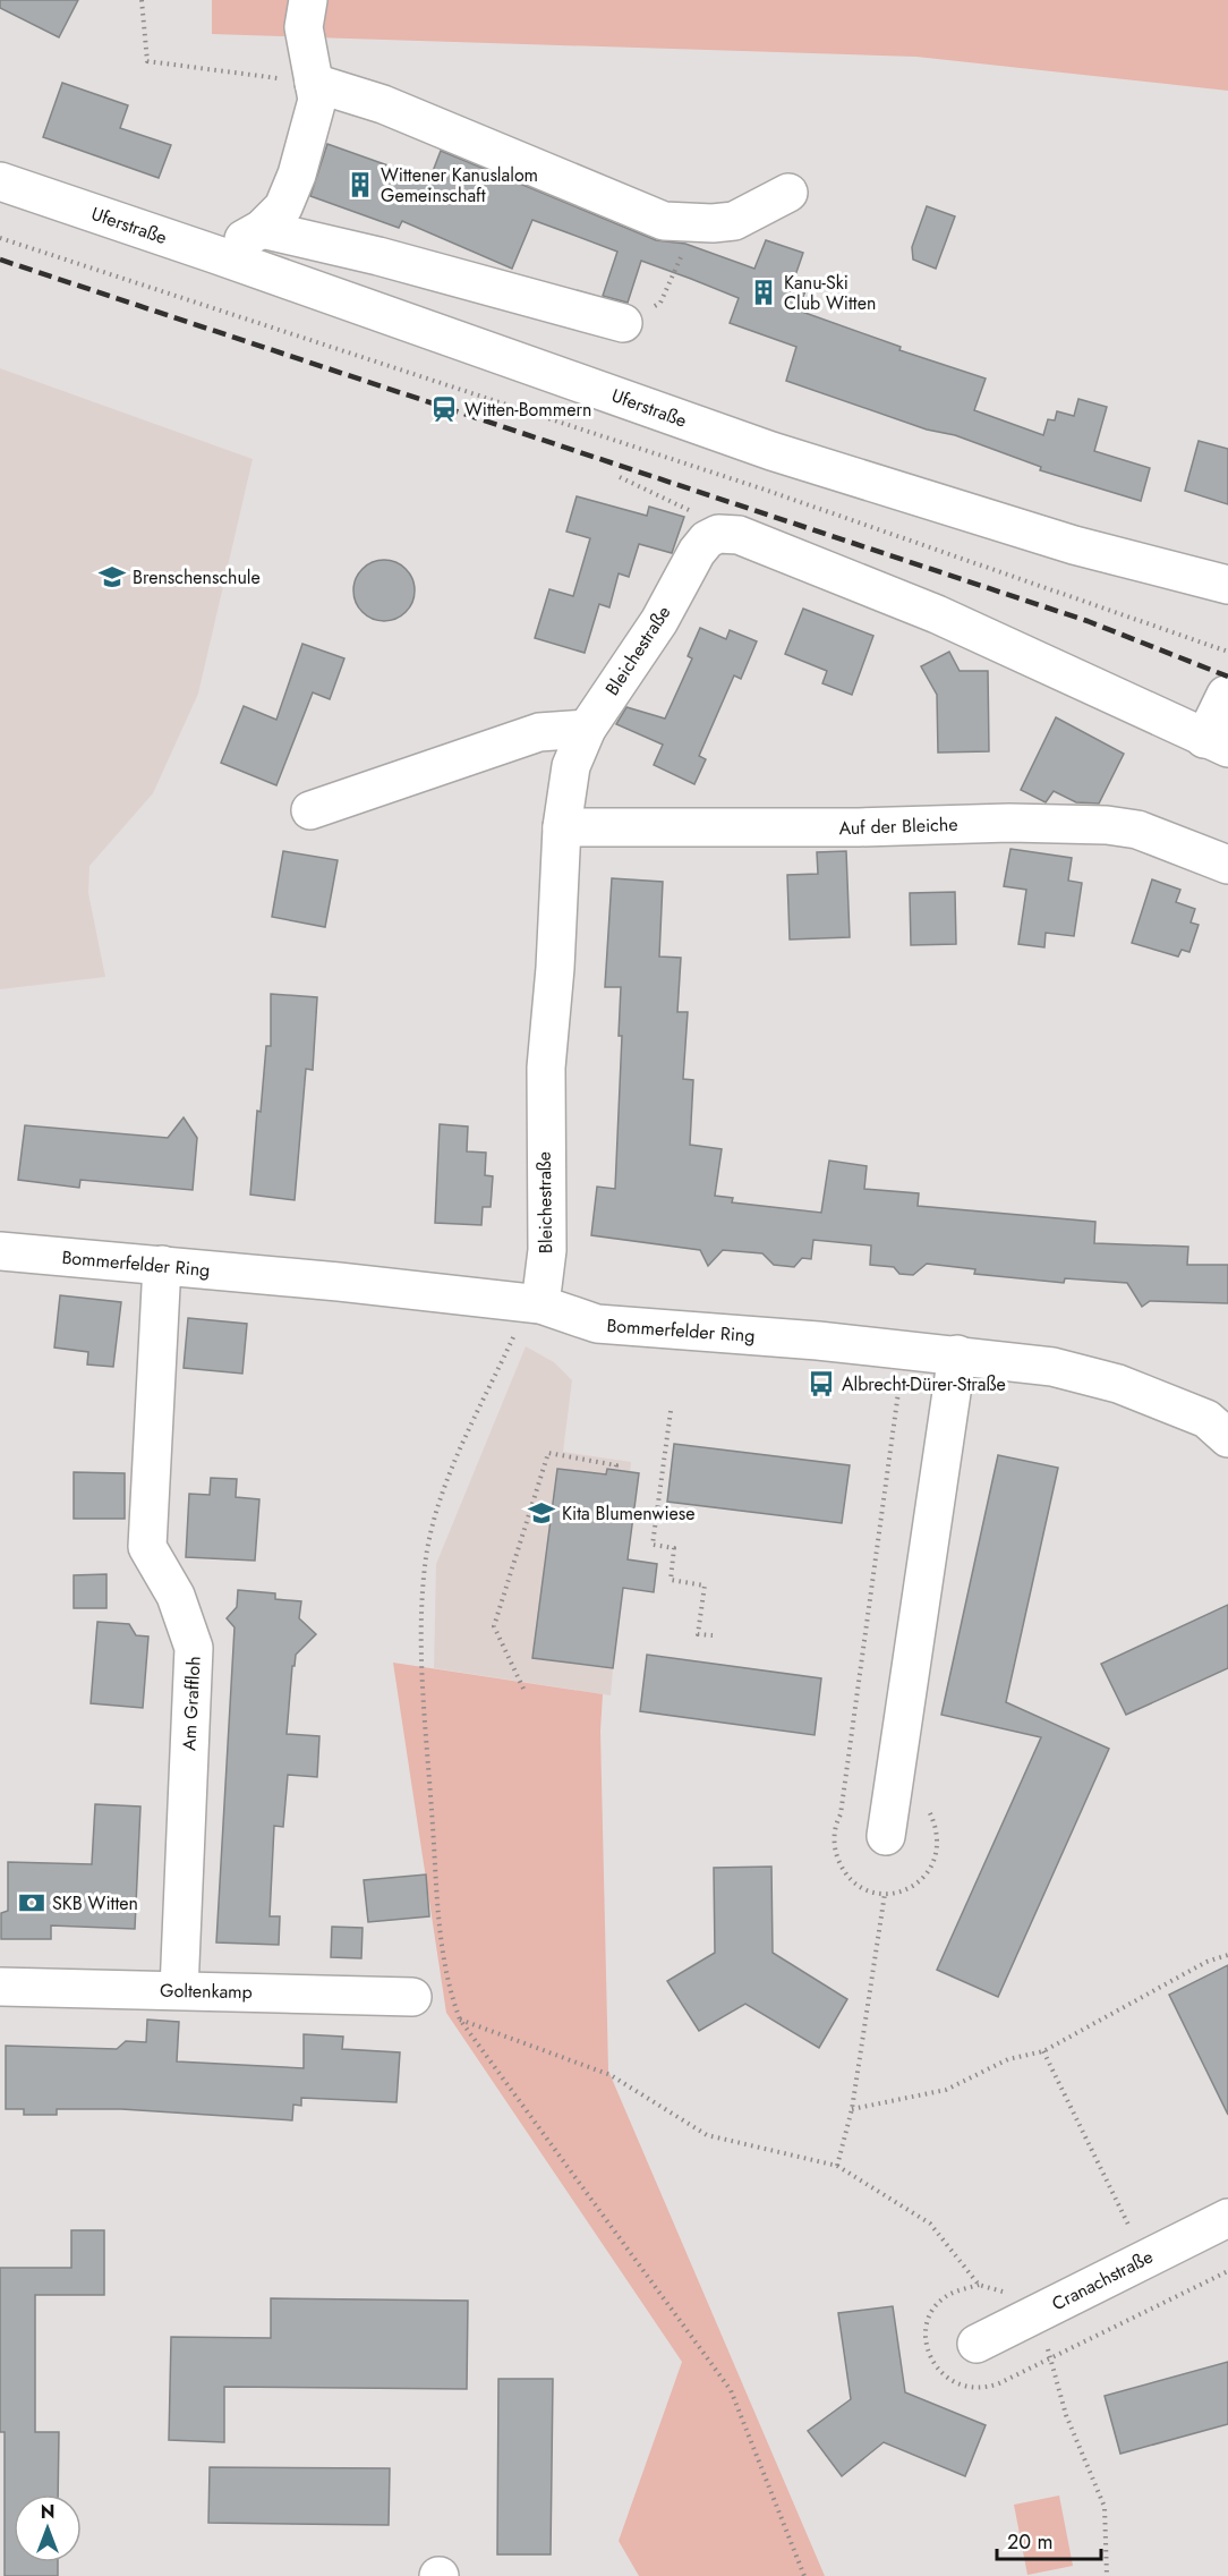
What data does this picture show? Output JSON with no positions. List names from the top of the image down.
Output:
{
  "streets": {
    "street": [
      "Uferstraße",
      "Bleichestraße",
      "Auf der Bleiche",
      "Bommerfelder Ring",
      "Am Graffloh",
      "Goltenkamp",
      "Cranachstraße"
    ]
  },
  "crossings": [
    ["Bleichestraße", "Auf der Bleiche"],
    ["Bleichestraße", "Bommerfelder Ring"],
    ["Bommerfelder Ring", "Am Graffloh"],
    ["Am Graffloh", "Goltenkamp"]
  ],
  "places": {
    "building": ["Wittener Kanuslalom Gemeinschaft", "Kanu-Ski Club Witten"],
    "station": ["Witten-Bommern"],
    "school or university": ["Brenschenschule", "Kita Blumenwiese"],
    "bus stop": ["Albrecht-Dürer-Straße"],
    "bank": ["SKB Witten"]
  },
  "scale_bar": "20 m",
  "north": "top"
}
